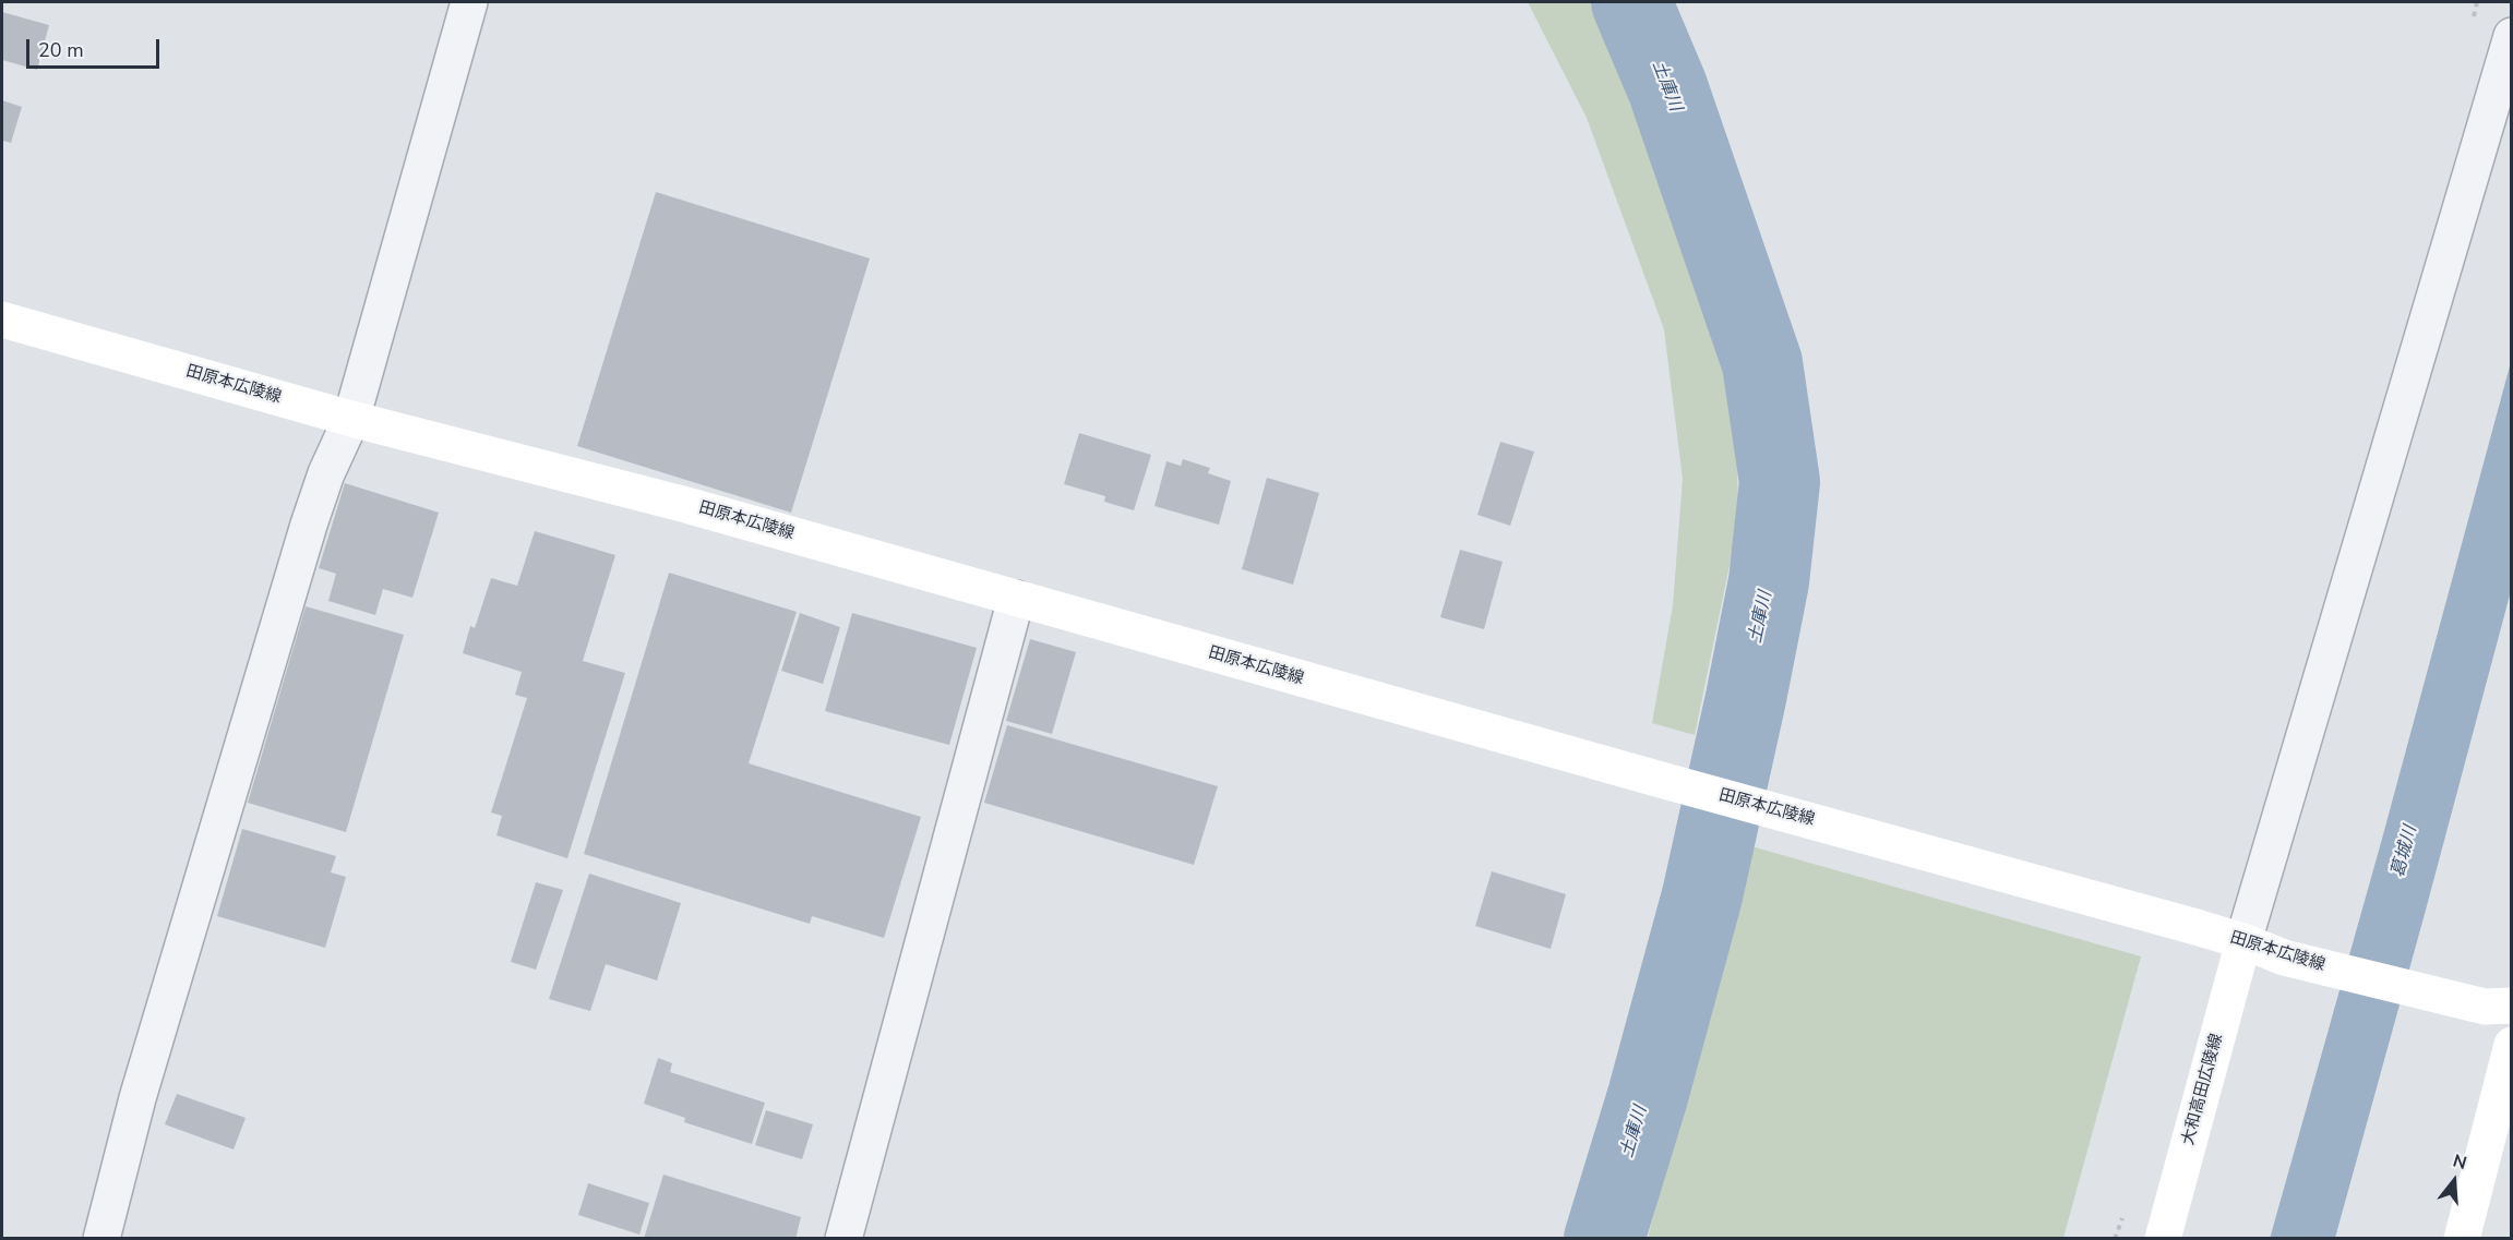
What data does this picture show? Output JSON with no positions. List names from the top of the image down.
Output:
{
  "streets": {
    "main road": ["田原本広陵線", "大和高田広陵線"]
  },
  "crossings": [
    ["田原本広陵線", "大和高田広陵線"]
  ],
  "water": ["土庫川", "葛城川"],
  "scale_bar": "20 m",
  "north": "top"
}
